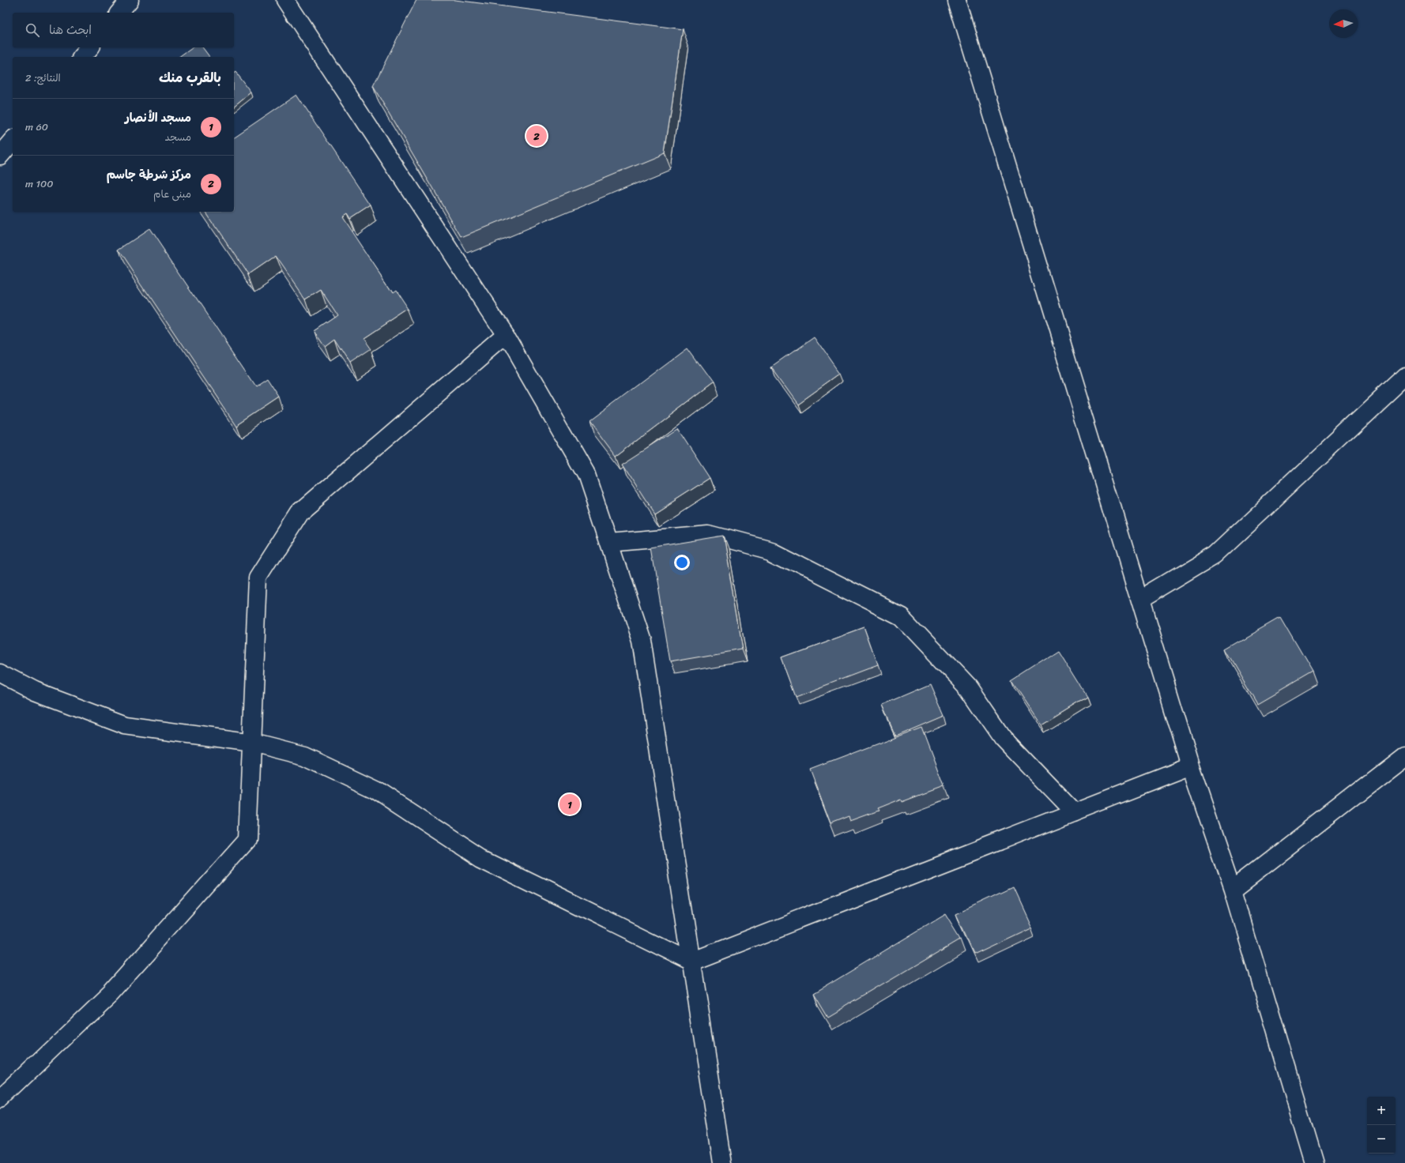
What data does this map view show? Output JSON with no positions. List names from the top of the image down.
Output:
{
  "north": "left",
  "page": {
    "search": "ابحث هنا",
    "heading": ["بالقرب منك", "النتائج: 2"],
    "list": [
      {
        "mark": "1",
        "name": "مسجد الأنصار",
        "note": "مسجد",
        "value": "60 m"
      },
      {
        "mark": "2",
        "name": "مركز شرطة جاسم",
        "note": "مبنى عام",
        "value": "100 m"
      }
    ],
    "pins": ["2", "1"],
    "map_buttons": ["+", "−"]
  }
}
